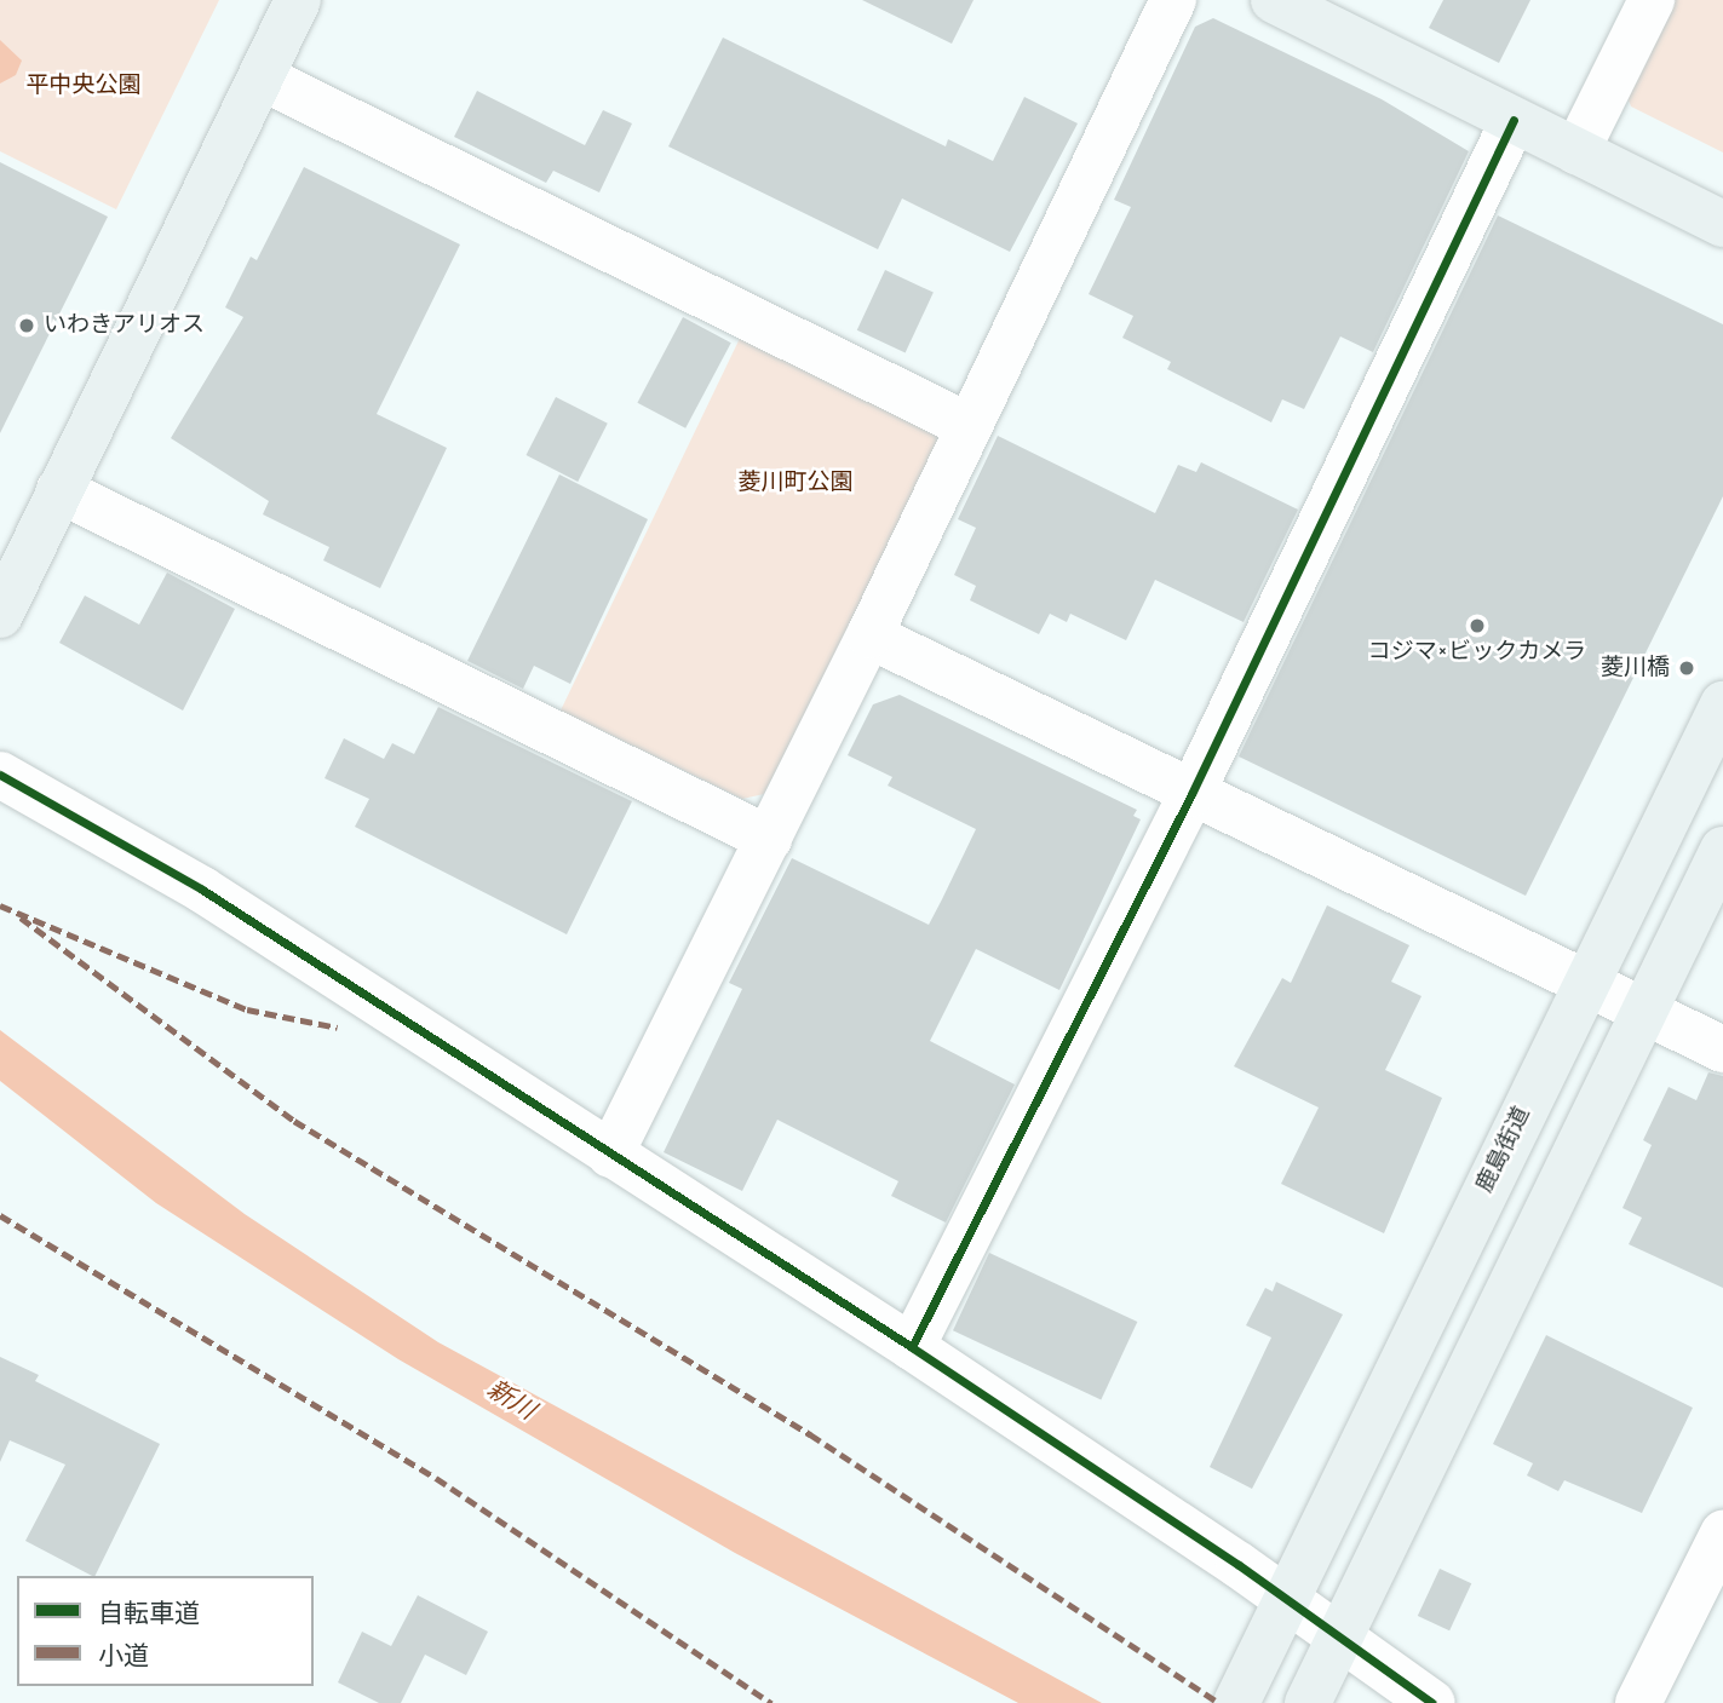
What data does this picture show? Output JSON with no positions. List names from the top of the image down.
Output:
{
  "streets": {
    "street": ["鹿島街道"]
  },
  "water": ["新川"],
  "parks": ["平中央公園", "菱川町公園"],
  "places": ["いわきアリオス", "コジマ×ビックカメラ", "菱川橋"],
  "legend": ["自転車道", "小道"]
}
